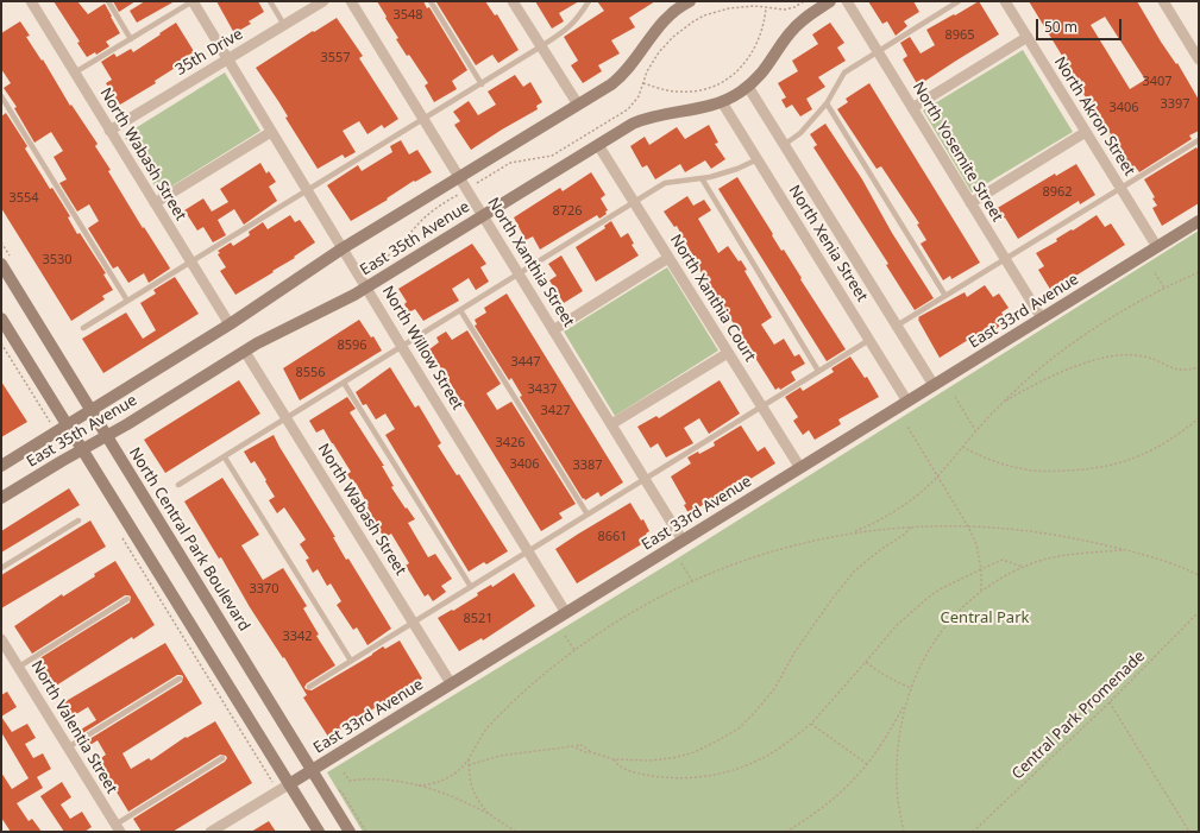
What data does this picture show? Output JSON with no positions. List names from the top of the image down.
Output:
{
  "streets": {
    "street": [
      "35th Drive",
      "North Akron Street",
      "North Yosemite Street",
      "North Wabash Street",
      "East 35th Avenue",
      "North Xenia Street",
      "North Xanthia Street",
      "North Xanthia Court",
      "East 33rd Avenue",
      "North Willow Street",
      "North Central Park Boulevard",
      "North Valentia Street"
    ],
    "path": ["Central Park Promenade"]
  },
  "crossings": [
    ["35th Drive", "North Wabash Street"],
    ["35th Drive", "North Willow Street"],
    ["North Akron Street", "East 33rd Avenue"],
    ["North Yosemite Street", "East 33rd Avenue"],
    ["North Wabash Street", "East 35th Avenue"],
    ["North Wabash Street", "East 33rd Avenue"],
    ["East 35th Avenue", "North Xenia Street"],
    ["East 35th Avenue", "North Xanthia Street"],
    ["East 35th Avenue", "North Xanthia Court"],
    ["East 35th Avenue", "North Willow Street"],
    ["East 35th Avenue", "North Central Park Boulevard"],
    ["North Xenia Street", "East 33rd Avenue"],
    ["North Xanthia Street", "East 33rd Avenue"],
    ["North Xanthia Court", "East 33rd Avenue"],
    ["East 33rd Avenue", "North Willow Street"],
    ["East 33rd Avenue", "North Central Park Boulevard"]
  ],
  "parks": ["Central Park"],
  "house_numbers": [
    "3548",
    "8965",
    "3557",
    "3407",
    "3397",
    "3406",
    "8962",
    "3554",
    "8726",
    "3530",
    "8596",
    "3447",
    "8556",
    "3437",
    "3427",
    "3426",
    "3406",
    "3387",
    "8661",
    "3370",
    "8521",
    "3342"
  ],
  "scale_bar": "50 m"
}
